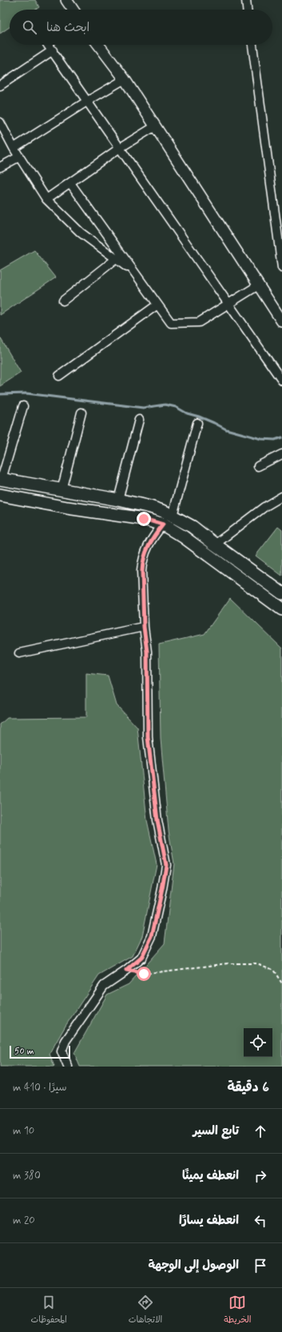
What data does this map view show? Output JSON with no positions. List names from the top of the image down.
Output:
{
  "scale_bar": "50 m",
  "page": {
    "search": "ابحث هنا",
    "scale": "50 m",
    "heading": ["6 دقيقة", "سيرًا · 410 m"],
    "list": [
      ["تابع السير", "10 m"],
      ["انعطف يمينًا", "380 m"],
      ["انعطف يسارًا", "20 m"],
      "الوصول إلى الوجهة"
    ],
    "nav": ["الخريطة", "الاتجاهات", "المحفوظات"]
  }
}
